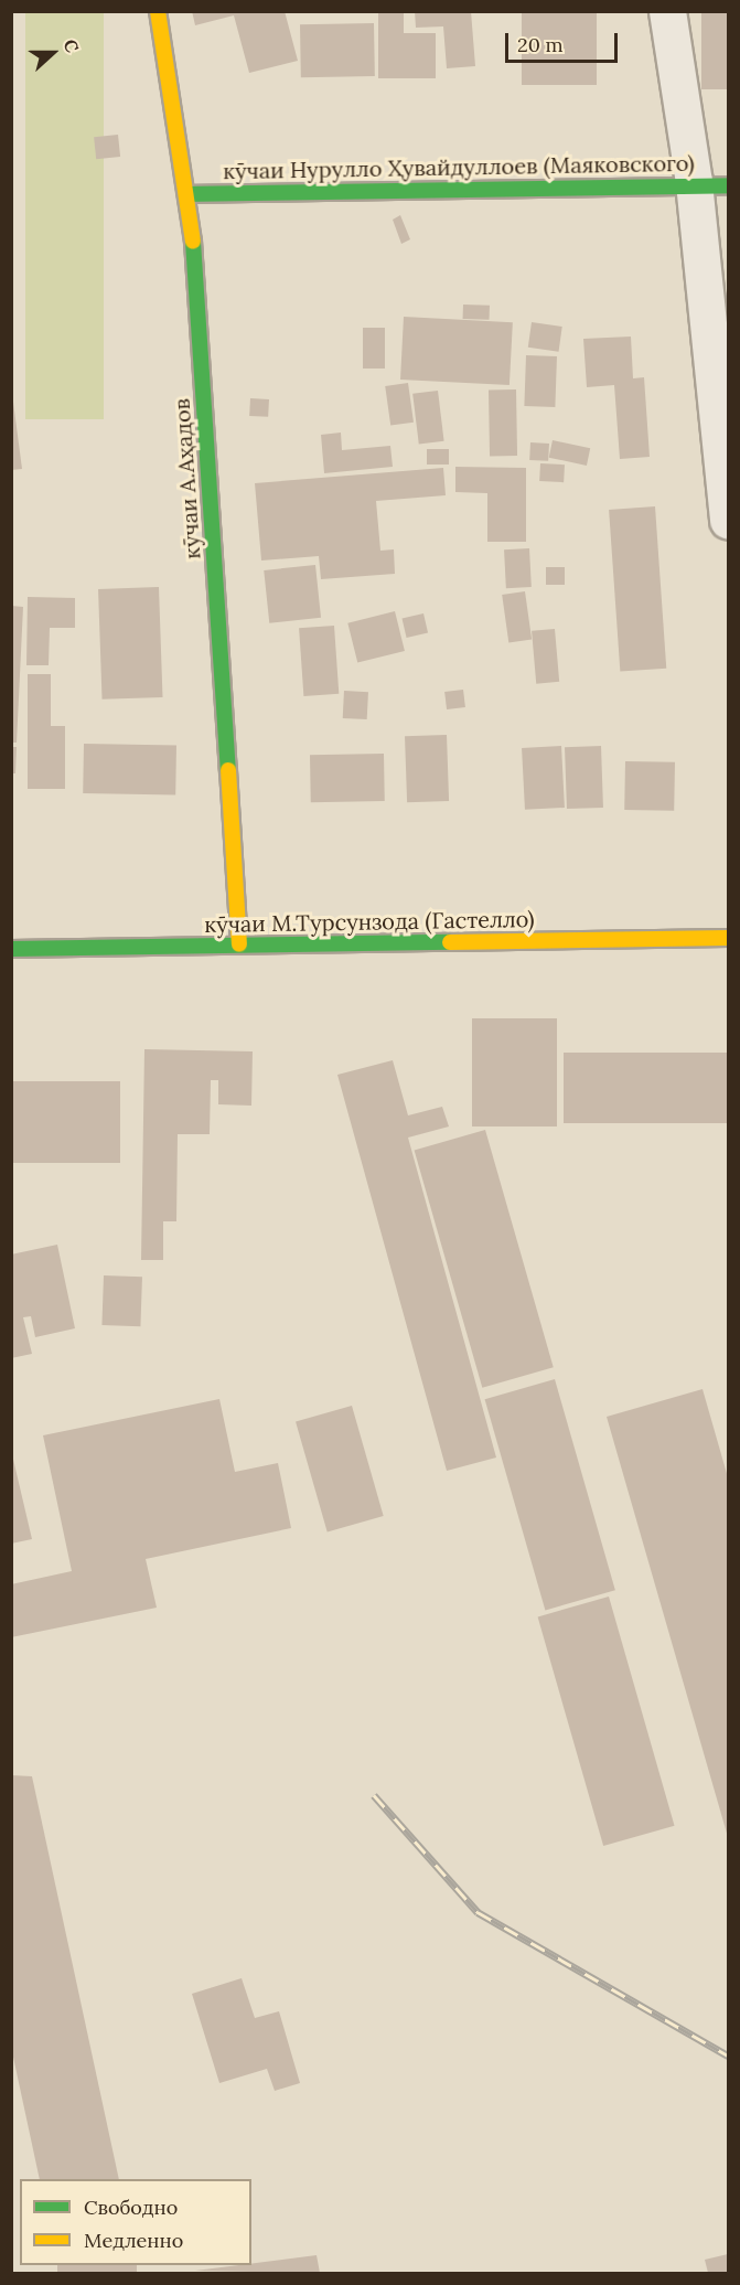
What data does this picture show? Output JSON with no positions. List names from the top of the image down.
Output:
{
  "streets": {
    "street": ["кӯчаи Нурулло Ҳувайдуллоев (Маяковского)", "кӯчаи А.Аҳадов", "кӯчаи М.Турсунзода (Гастелло)"]
  },
  "crossings": [
    ["кӯчаи Нурулло Ҳувайдуллоев (Маяковского)", "кӯчаи А.Аҳадов"],
    ["кӯчаи А.Аҳадов", "кӯчаи М.Турсунзода (Гастелло)"]
  ],
  "legend": ["Свободно", "Медленно"],
  "scale_bar": "20 m",
  "north": "right"
}
